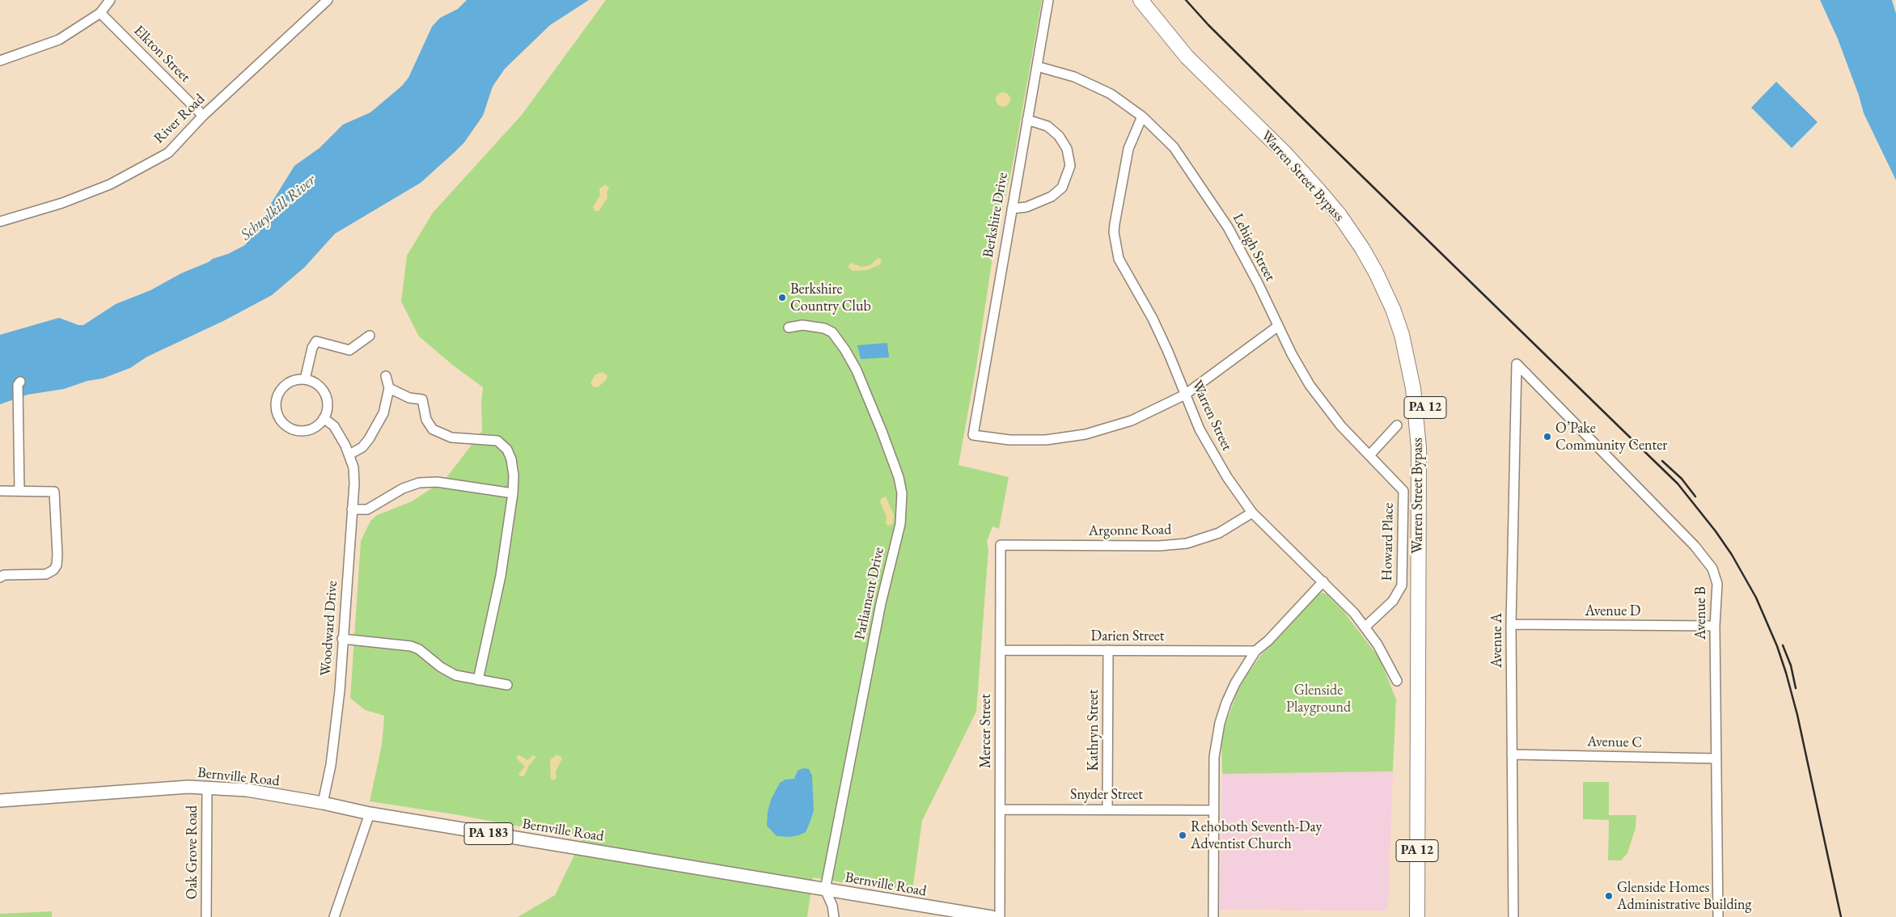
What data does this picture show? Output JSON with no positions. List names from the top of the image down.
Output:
{
  "streets": {
    "highway": ["Warren Street Bypass", "PA 12"],
    "main road": ["Bernville Road", "PA 183"],
    "street": [
      "Elkton Street",
      "River Road",
      "Berkshire Drive",
      "Lehigh Street",
      "Warren Street",
      "Argonne Road",
      "Howard Place",
      "Parliament Drive",
      "Avenue D",
      "Avenue B",
      "Woodward Drive",
      "Darien Street",
      "Avenue A",
      "Kathryn Street",
      "Mercer Street",
      "Avenue C",
      "Snyder Street",
      "Oak Grove Road"
    ]
  },
  "crossings": [
    ["Elkton Street", "River Road"],
    ["Berkshire Drive", "Lehigh Street"],
    ["Berkshire Drive", "Warren Street"],
    ["Lehigh Street", "Warren Street"],
    ["Lehigh Street", "Howard Place"],
    ["Warren Street", "Argonne Road"],
    ["Warren Street", "Howard Place"],
    ["Argonne Road", "Mercer Street"],
    ["Parliament Drive", "Bernville Road"],
    ["Avenue D", "Avenue B"],
    ["Avenue D", "Avenue A"],
    ["Avenue B", "Avenue A"],
    ["Avenue B", "Avenue C"],
    ["Woodward Drive", "Bernville Road"],
    ["Darien Street", "Kathryn Street"],
    ["Darien Street", "Mercer Street"],
    ["Avenue A", "Avenue C"],
    ["Kathryn Street", "Snyder Street"],
    ["Mercer Street", "Snyder Street"],
    ["Bernville Road", "Oak Grove Road"]
  ],
  "water": ["Schuylkill River"],
  "parks": ["Glenside Playground"],
  "places": [
    "Berkshire Country Club",
    "O’Pake Community Center",
    "Rehoboth Seventh-Day Adventist Church",
    "Glenside Homes Administrative Building"
  ]
}
